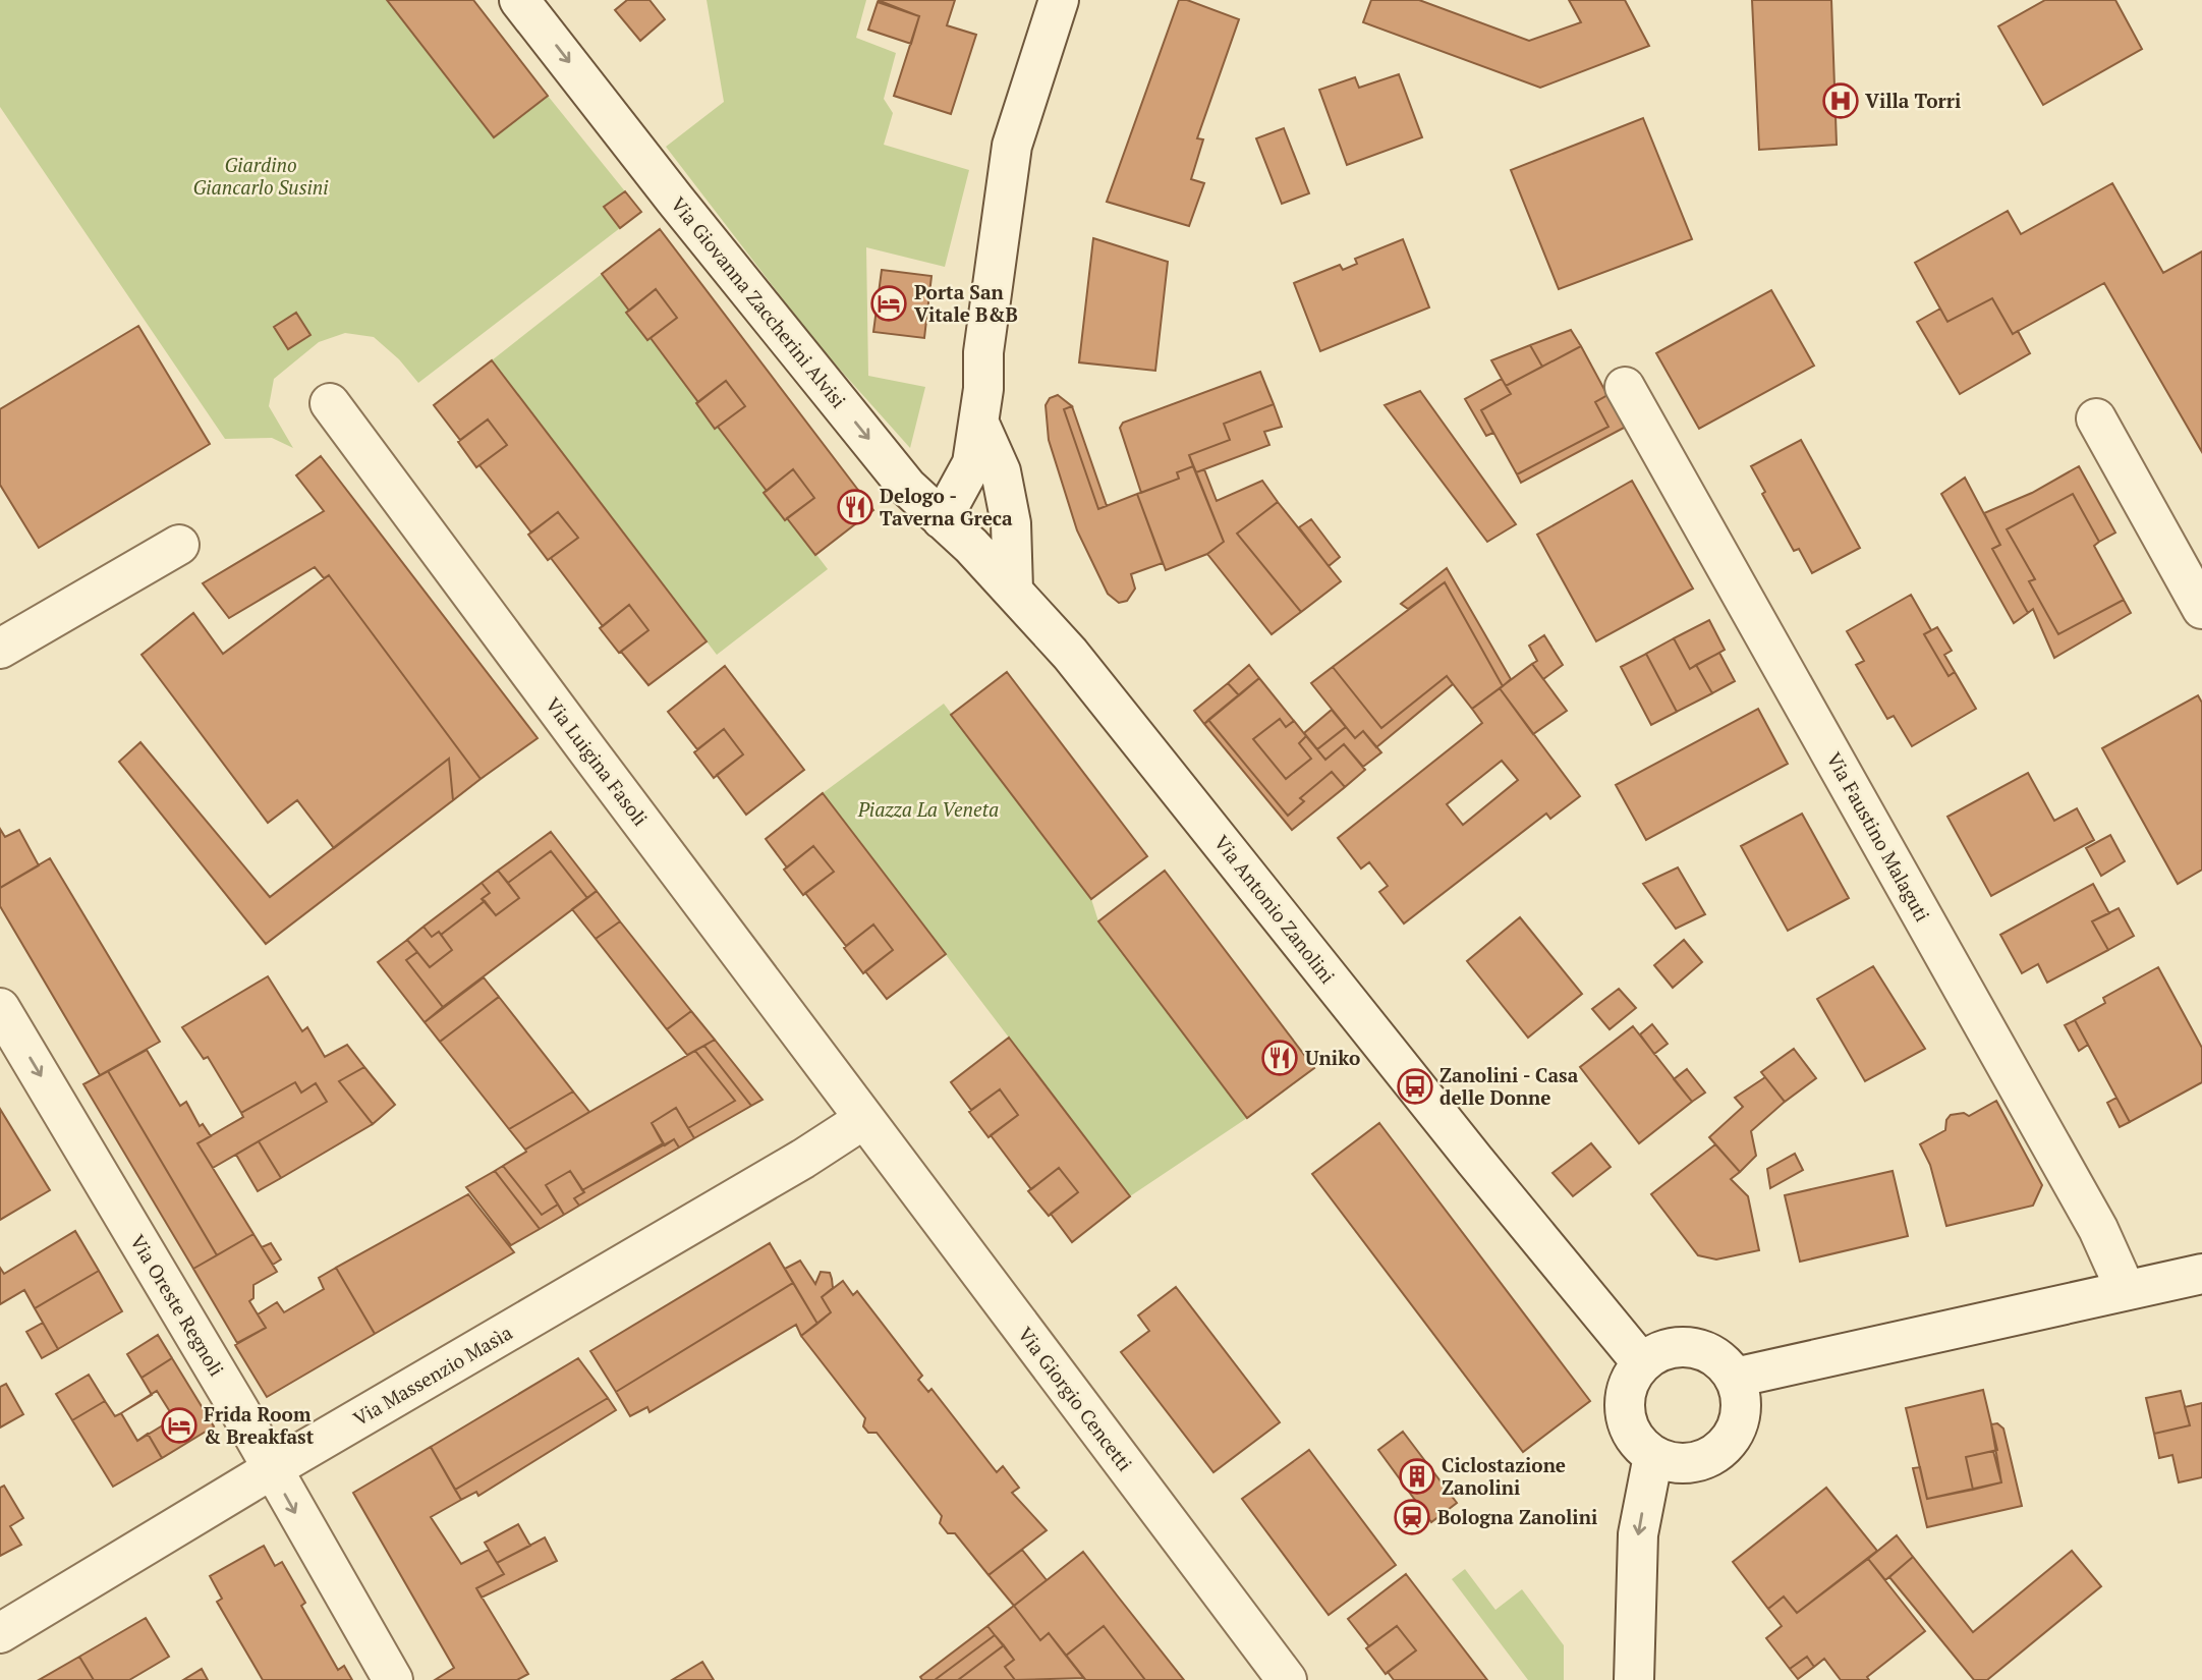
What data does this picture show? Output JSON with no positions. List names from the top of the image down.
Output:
{
  "streets": {
    "street": [
      "Via Giovanna Zaccherini Alvisi",
      "Via Luigina Fasoli",
      "Via Faustino Malaguti",
      "Via Antonio Zanolini",
      "Via Oreste Regnoli",
      "Via Massenzio Masìa",
      "Via Giorgio Cencetti"
    ]
  },
  "crossings": [
    ["Via Giovanna Zaccherini Alvisi", "Via Antonio Zanolini"],
    ["Via Luigina Fasoli", "Via Massenzio Masìa"],
    ["Via Luigina Fasoli", "Via Giorgio Cencetti"],
    ["Via Oreste Regnoli", "Via Massenzio Masìa"],
    ["Via Massenzio Masìa", "Via Giorgio Cencetti"]
  ],
  "one_way": ["Via Giovanna Zaccherini Alvisi", "Via Oreste Regnoli"],
  "parks": ["Giardino Giancarlo Susini", "Piazza La Veneta"],
  "places": {
    "hospital": ["Villa Torri"],
    "hotel": ["Porta San Vitale B&B", "Frida Room & Breakfast"],
    "restaurant": ["Delogo - Taverna Greca", "Uniko"],
    "bus stop": ["Zanolini - Casa delle Donne"],
    "building": ["Ciclostazione Zanolini"],
    "station": ["Bologna Zanolini"]
  }
}
